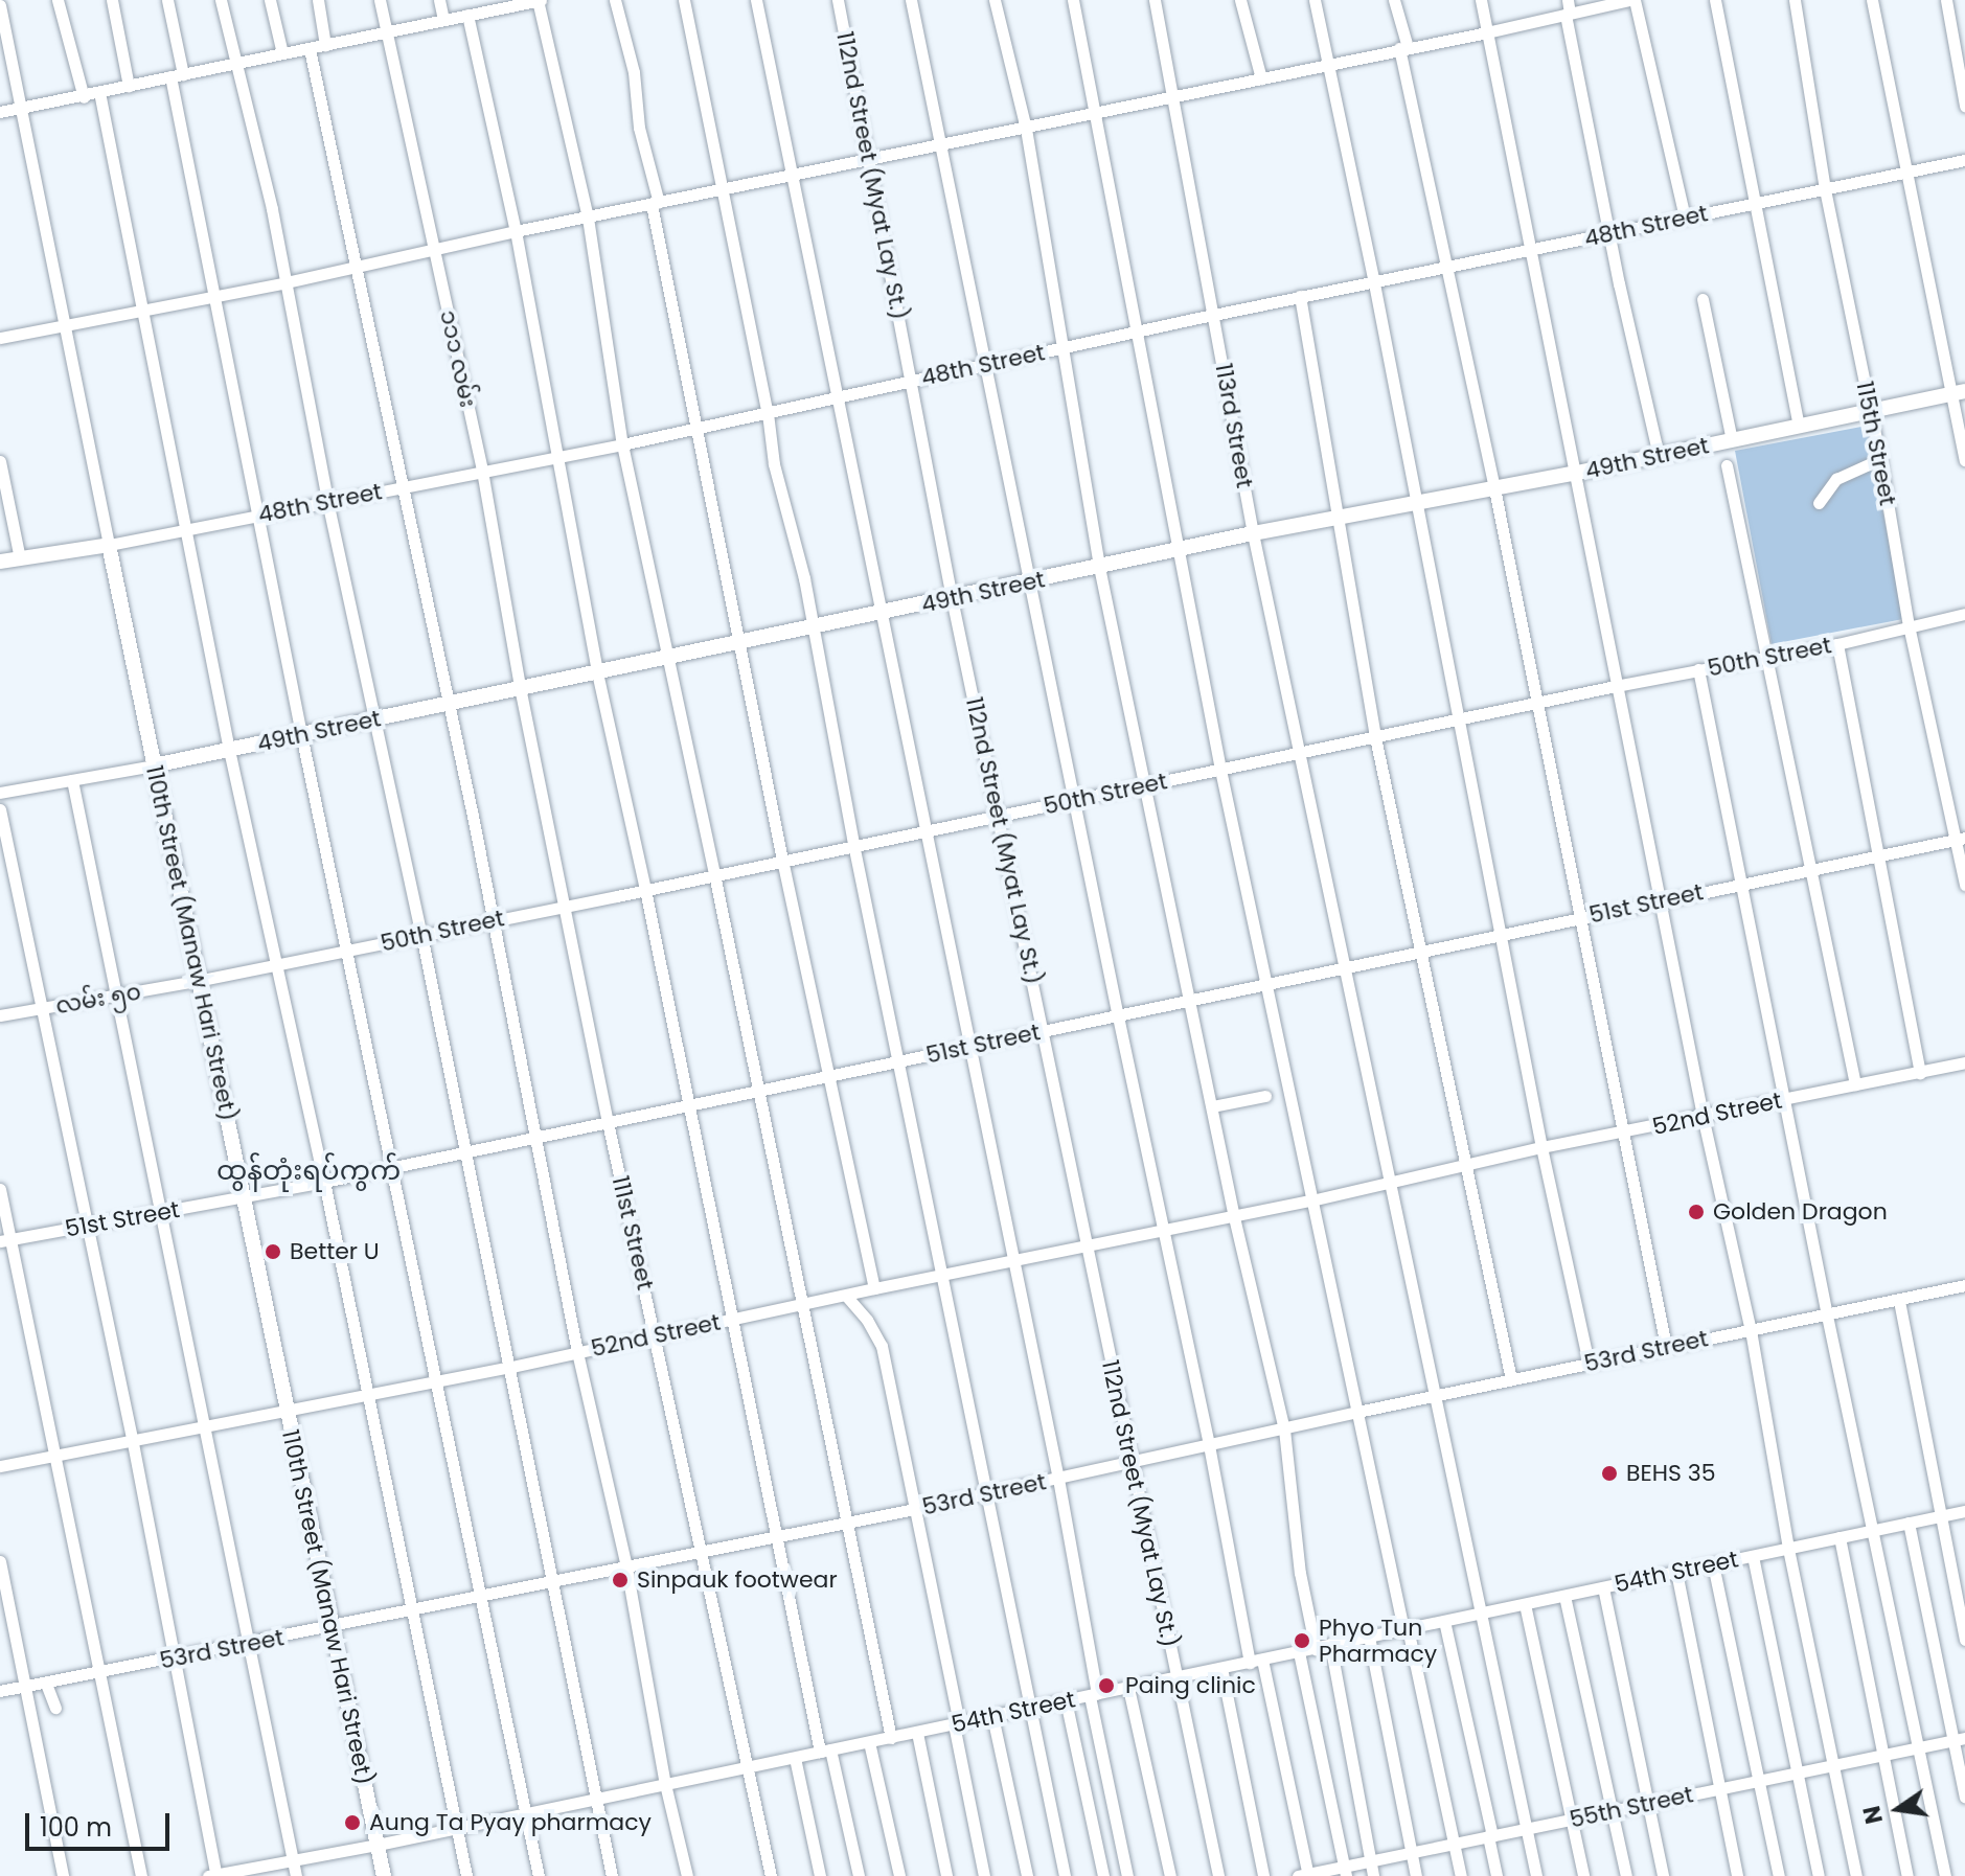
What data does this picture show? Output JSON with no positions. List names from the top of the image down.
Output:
{
  "streets": {
    "main road": ["48th Street", "49th Street", "110th Street (Manaw Hari Street)"],
    "street": [
      "112nd Street (Myat Lay St.)",
      "၁၁၁ လမ်း",
      "113rd Street",
      "115th Street",
      "50th Street",
      "51st Street",
      "လမ်း ၅၀",
      "52nd Street",
      "111st Street",
      "53rd Street",
      "54th Street",
      "55th Street"
    ]
  },
  "crossings": [
    ["112nd Street (Myat Lay St.)", "48th Street"],
    ["112nd Street (Myat Lay St.)", "49th Street"],
    ["112nd Street (Myat Lay St.)", "50th Street"],
    ["112nd Street (Myat Lay St.)", "51st Street"],
    ["112nd Street (Myat Lay St.)", "52nd Street"],
    ["112nd Street (Myat Lay St.)", "53rd Street"],
    ["112nd Street (Myat Lay St.)", "54th Street"],
    ["48th Street", "၁၁၁ လမ်း"],
    ["48th Street", "113rd Street"],
    ["48th Street", "115th Street"],
    ["48th Street", "110th Street (Manaw Hari Street)"],
    ["၁၁၁ လမ်း", "49th Street"],
    ["၁၁၁ လမ်း", "111st Street"],
    ["113rd Street", "49th Street"],
    ["113rd Street", "50th Street"],
    ["113rd Street", "51st Street"],
    ["113rd Street", "52nd Street"],
    ["113rd Street", "53rd Street"],
    ["113rd Street", "54th Street"],
    ["113rd Street", "55th Street"],
    ["115th Street", "49th Street"],
    ["115th Street", "50th Street"],
    ["115th Street", "51st Street"],
    ["49th Street", "110th Street (Manaw Hari Street)"],
    ["49th Street", "111st Street"],
    ["50th Street", "110th Street (Manaw Hari Street)"],
    ["50th Street", "လမ်း ၅၀"],
    ["50th Street", "111st Street"],
    ["51st Street", "110th Street (Manaw Hari Street)"],
    ["51st Street", "111st Street"],
    ["110th Street (Manaw Hari Street)", "လမ်း ၅၀"],
    ["110th Street (Manaw Hari Street)", "52nd Street"],
    ["110th Street (Manaw Hari Street)", "53rd Street"],
    ["110th Street (Manaw Hari Street)", "54th Street"],
    ["52nd Street", "111st Street"],
    ["111st Street", "53rd Street"],
    ["111st Street", "54th Street"]
  ],
  "districts": ["ထွန်တုံးရပ်ကွက်"],
  "places": [
    "Golden Dragon",
    "Better U",
    "BEHS 35",
    "Sinpauk footwear",
    "Phyo Tun Pharmacy",
    "Paing clinic",
    "Aung Ta Pyay pharmacy"
  ],
  "scale_bar": "100 m",
  "north": "left"
}
